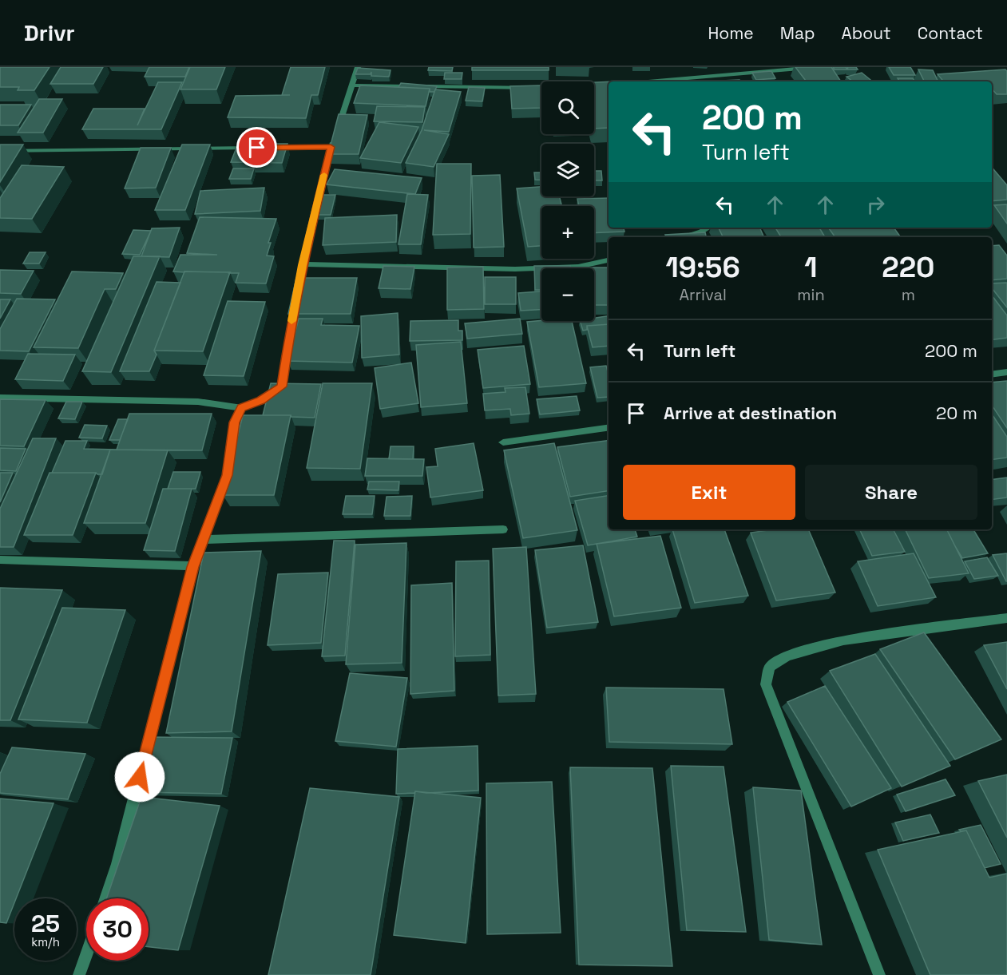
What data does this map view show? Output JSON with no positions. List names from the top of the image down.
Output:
{
  "page": {
    "header": "Drivr",
    "nav": [
      "Home",
      "Map",
      "About",
      "Contact"
    ],
    "map_buttons": ["+", "−"],
    "turn": ["200 m", "Turn left"],
    "eta": [
      "19:56",
      "Arrival",
      "1",
      "min",
      "220",
      "m"
    ],
    "list": [
      {
        "name": "Turn left",
        "value": "200 m"
      },
      {
        "name": "Arrive at destination",
        "value": "20 m"
      }
    ],
    "buttons": ["Exit", "Share"],
    "speed": "25 km/h",
    "limit": "30"
  }
}
